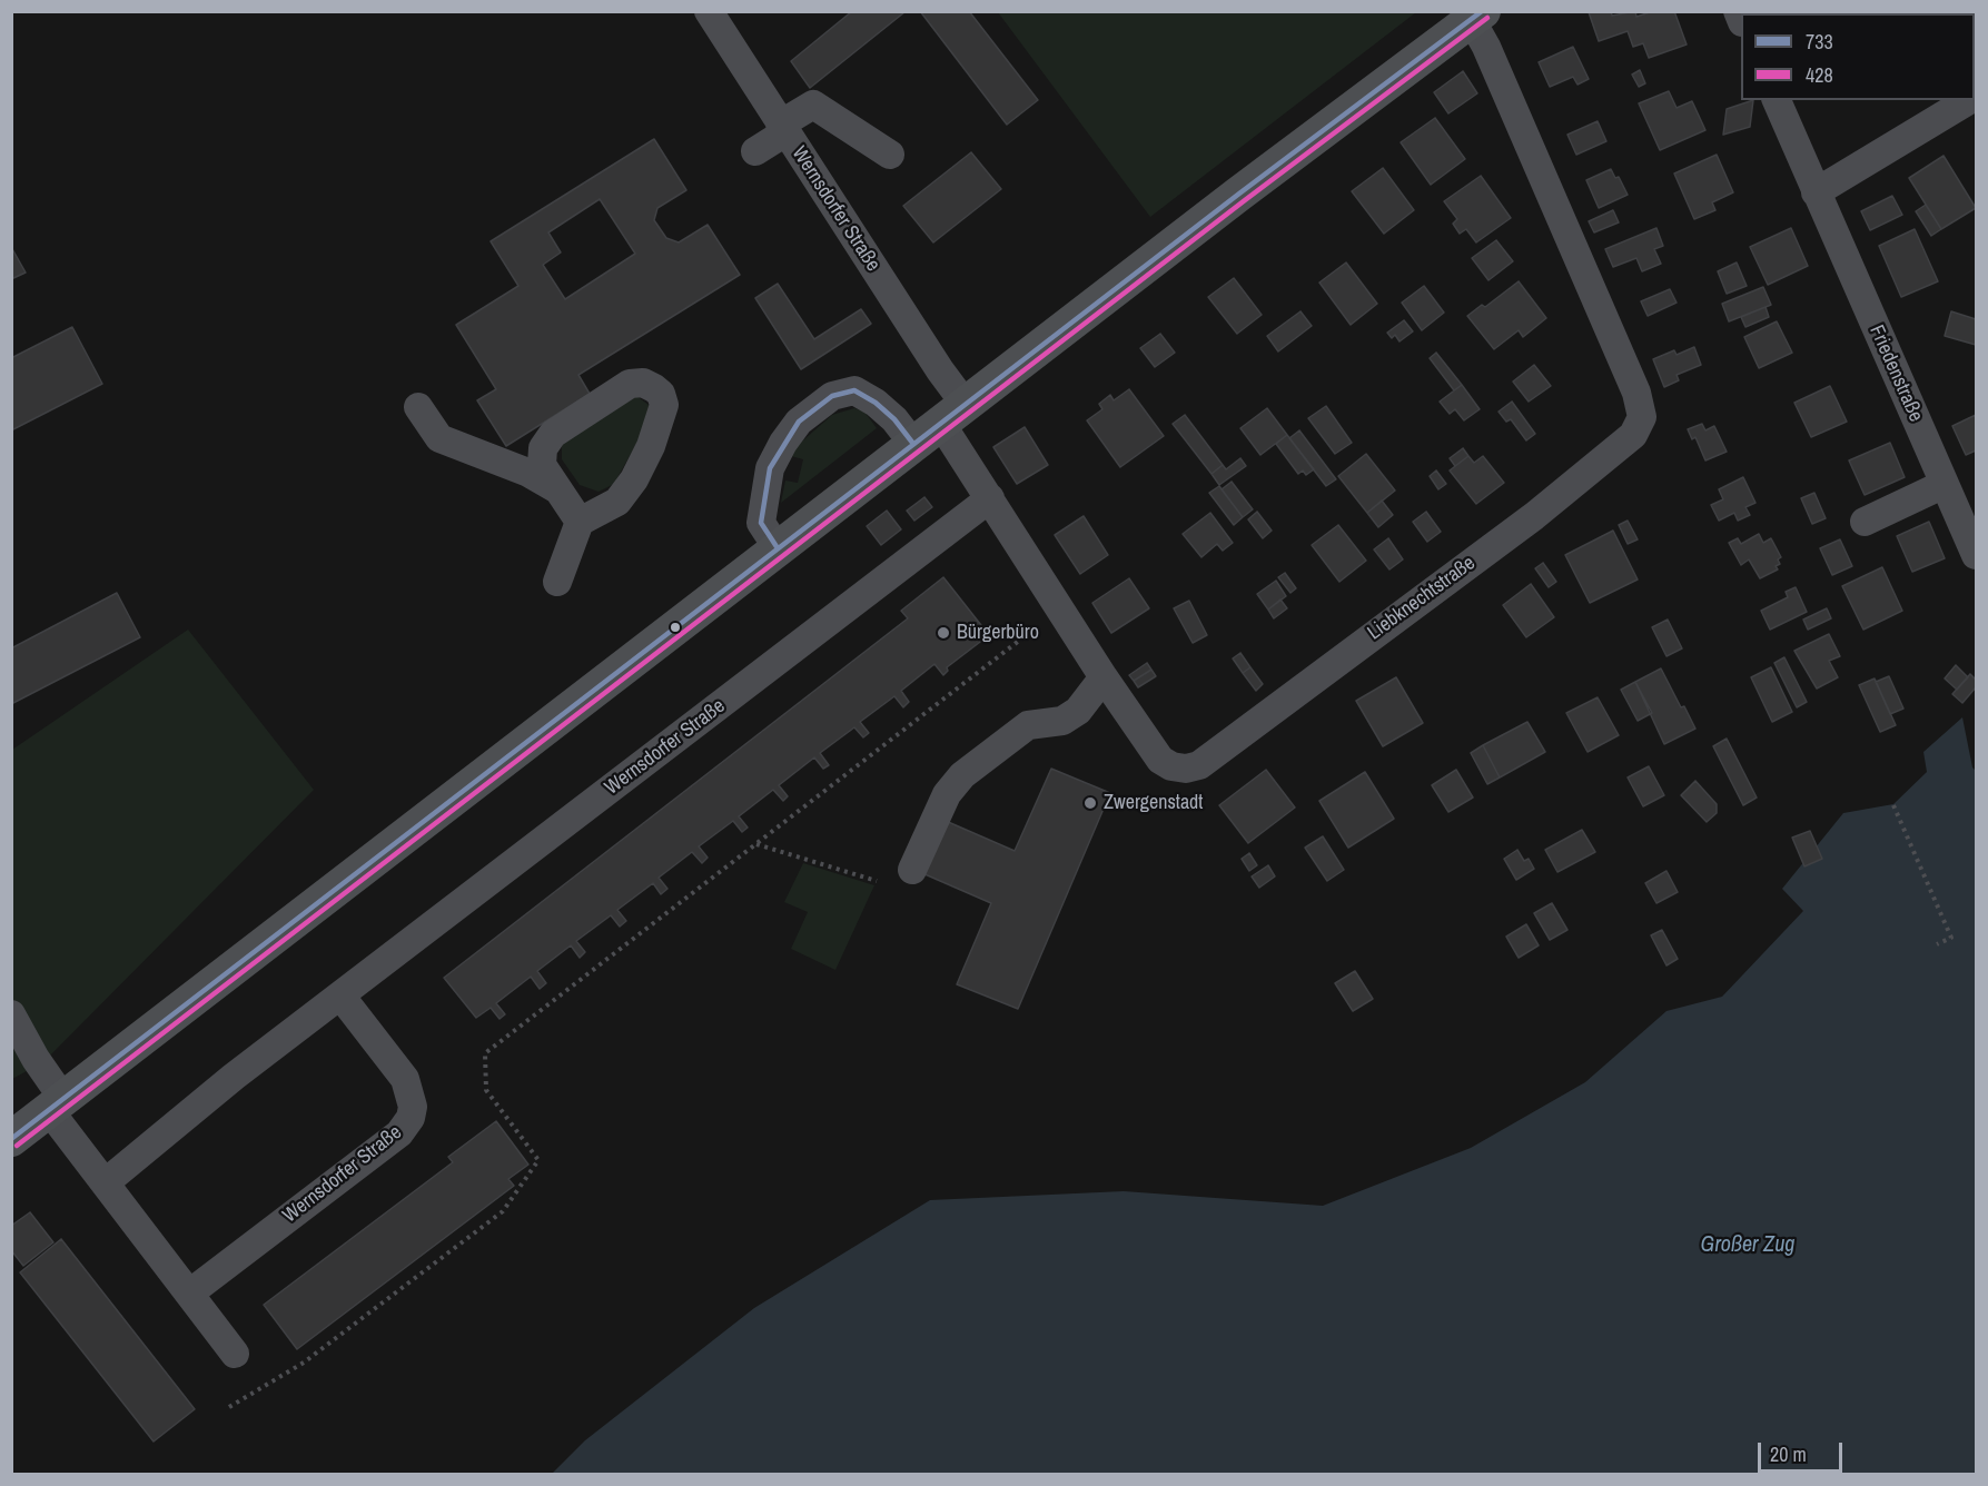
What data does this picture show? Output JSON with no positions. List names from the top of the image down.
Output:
{
  "streets": {
    "street": ["Wernsdorfer Straße", "Friedenstraße", "Liebknechtstraße"]
  },
  "crossings": [
    ["Wernsdorfer Straße", "Liebknechtstraße"]
  ],
  "water": ["Großer Zug"],
  "places": ["Bürgerbüro", "Zwergenstadt"],
  "lines": ["transit line 733", "transit line 428"],
  "legend": ["733", "428"],
  "scale_bar": "20 m"
}
